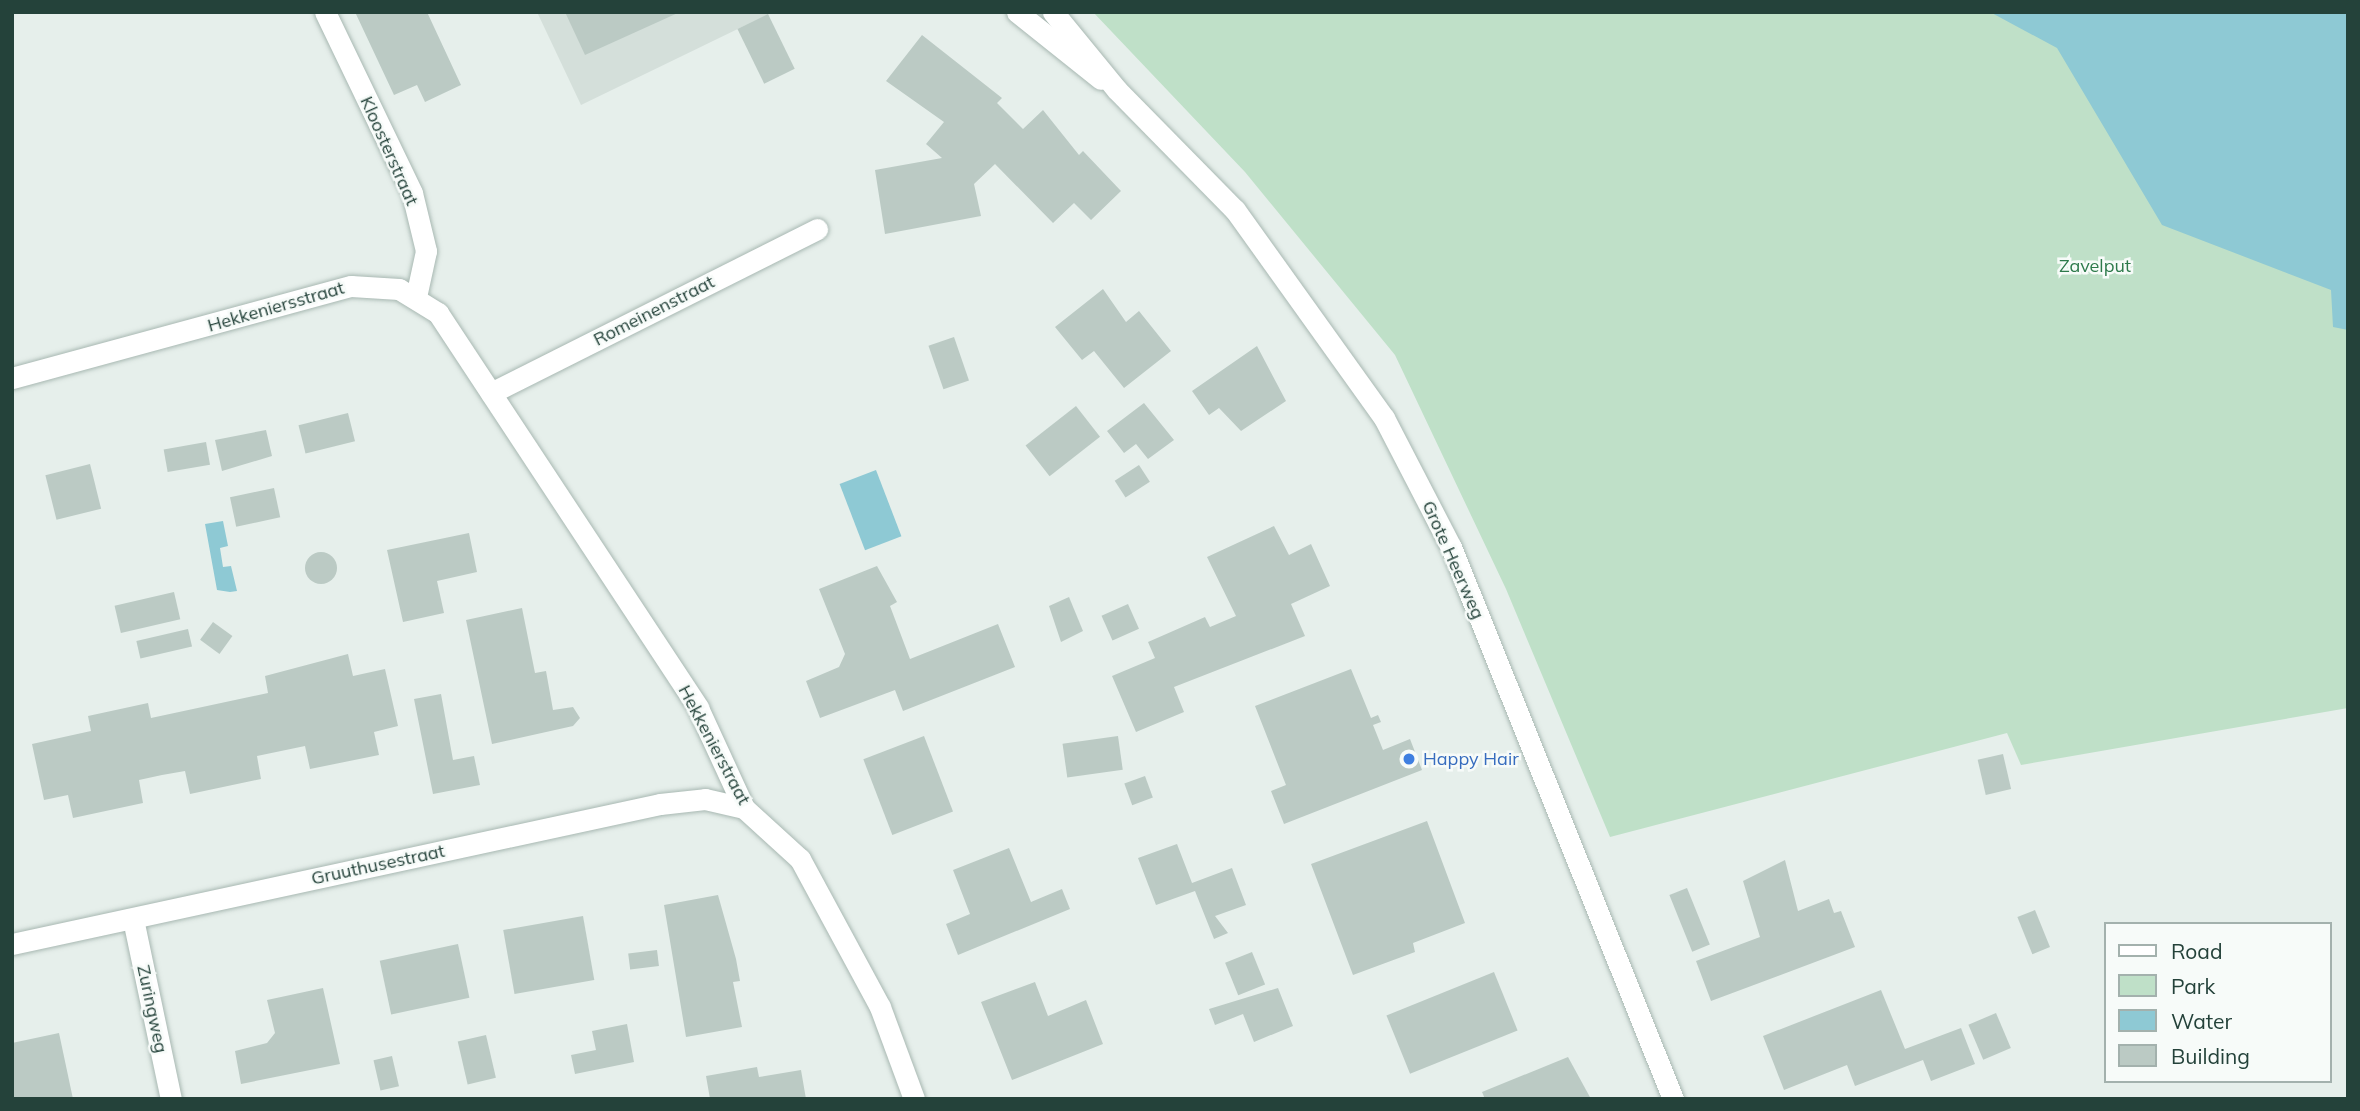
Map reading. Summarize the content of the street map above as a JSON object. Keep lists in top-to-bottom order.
{
  "streets": {
    "street": [
      "Kloosterstraat",
      "Hekkeniersstraat",
      "Romeinenstraat",
      "Grote Heerweg",
      "Hekkenierstraat",
      "Gruuthusestraat",
      "Zuringweg"
    ]
  },
  "crossings": [
    ["Kloosterstraat", "Hekkeniersstraat"],
    ["Hekkeniersstraat", "Romeinenstraat"],
    ["Hekkeniersstraat", "Hekkenierstraat"],
    ["Hekkenierstraat", "Gruuthusestraat"],
    ["Gruuthusestraat", "Zuringweg"]
  ],
  "parks": ["Zavelput"],
  "places": ["Happy Hair"],
  "legend": [
    "Road",
    "Park",
    "Water",
    "Building"
  ]
}
